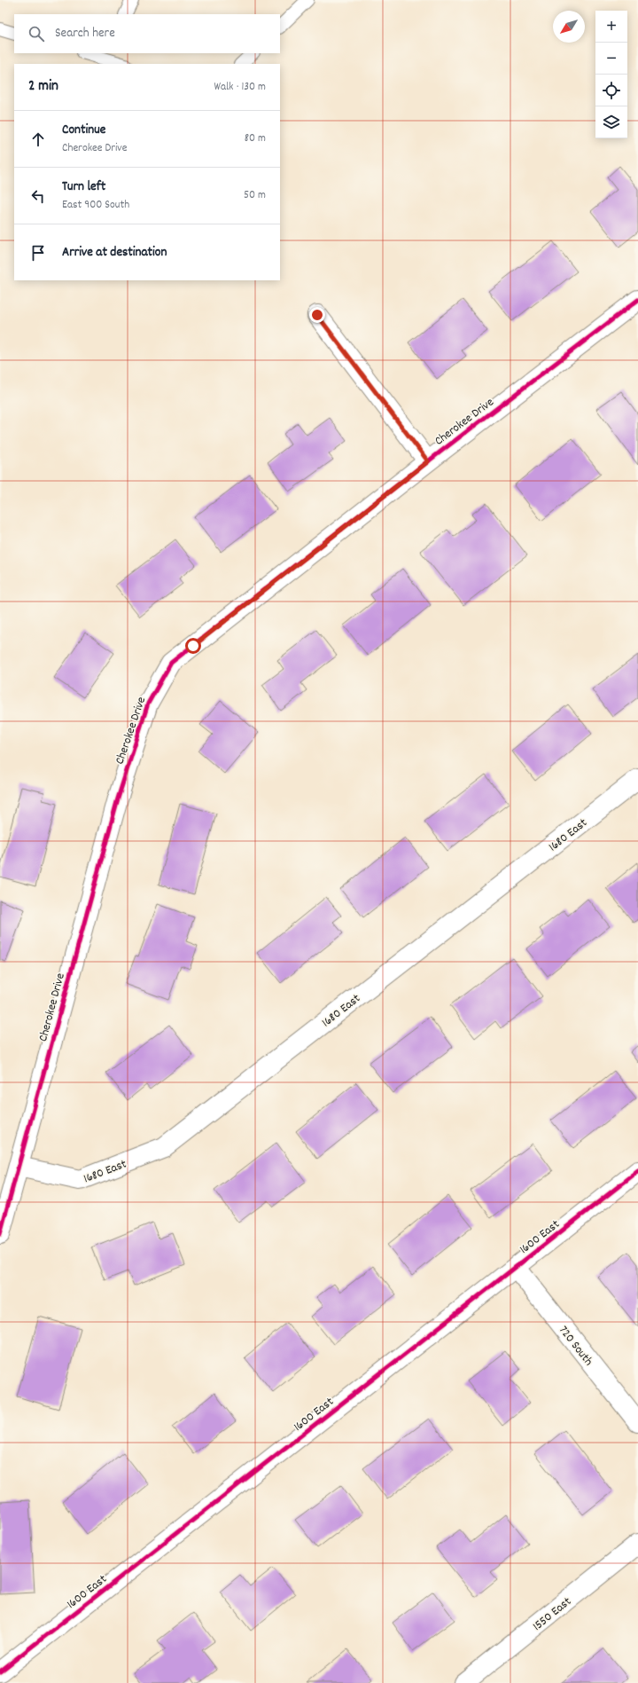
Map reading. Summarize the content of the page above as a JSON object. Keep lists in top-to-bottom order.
{
  "streets": {
    "street": [
      "Cherokee Drive",
      "1680 East",
      "1600 East",
      "720 South",
      "1550 East"
    ]
  },
  "crossings": [
    ["Cherokee Drive", "1680 East"],
    ["1600 East", "720 South"]
  ],
  "north": "bottom left",
  "page": {
    "map_buttons": ["+", "−"],
    "search": "Search here",
    "heading": ["2 min", "Walk · 130 m"],
    "list": [
      ["Continue", "Cherokee Drive", "80 m"],
      ["Turn left", "East 900 South", "50 m"],
      "Arrive at destination"
    ]
  }
}
